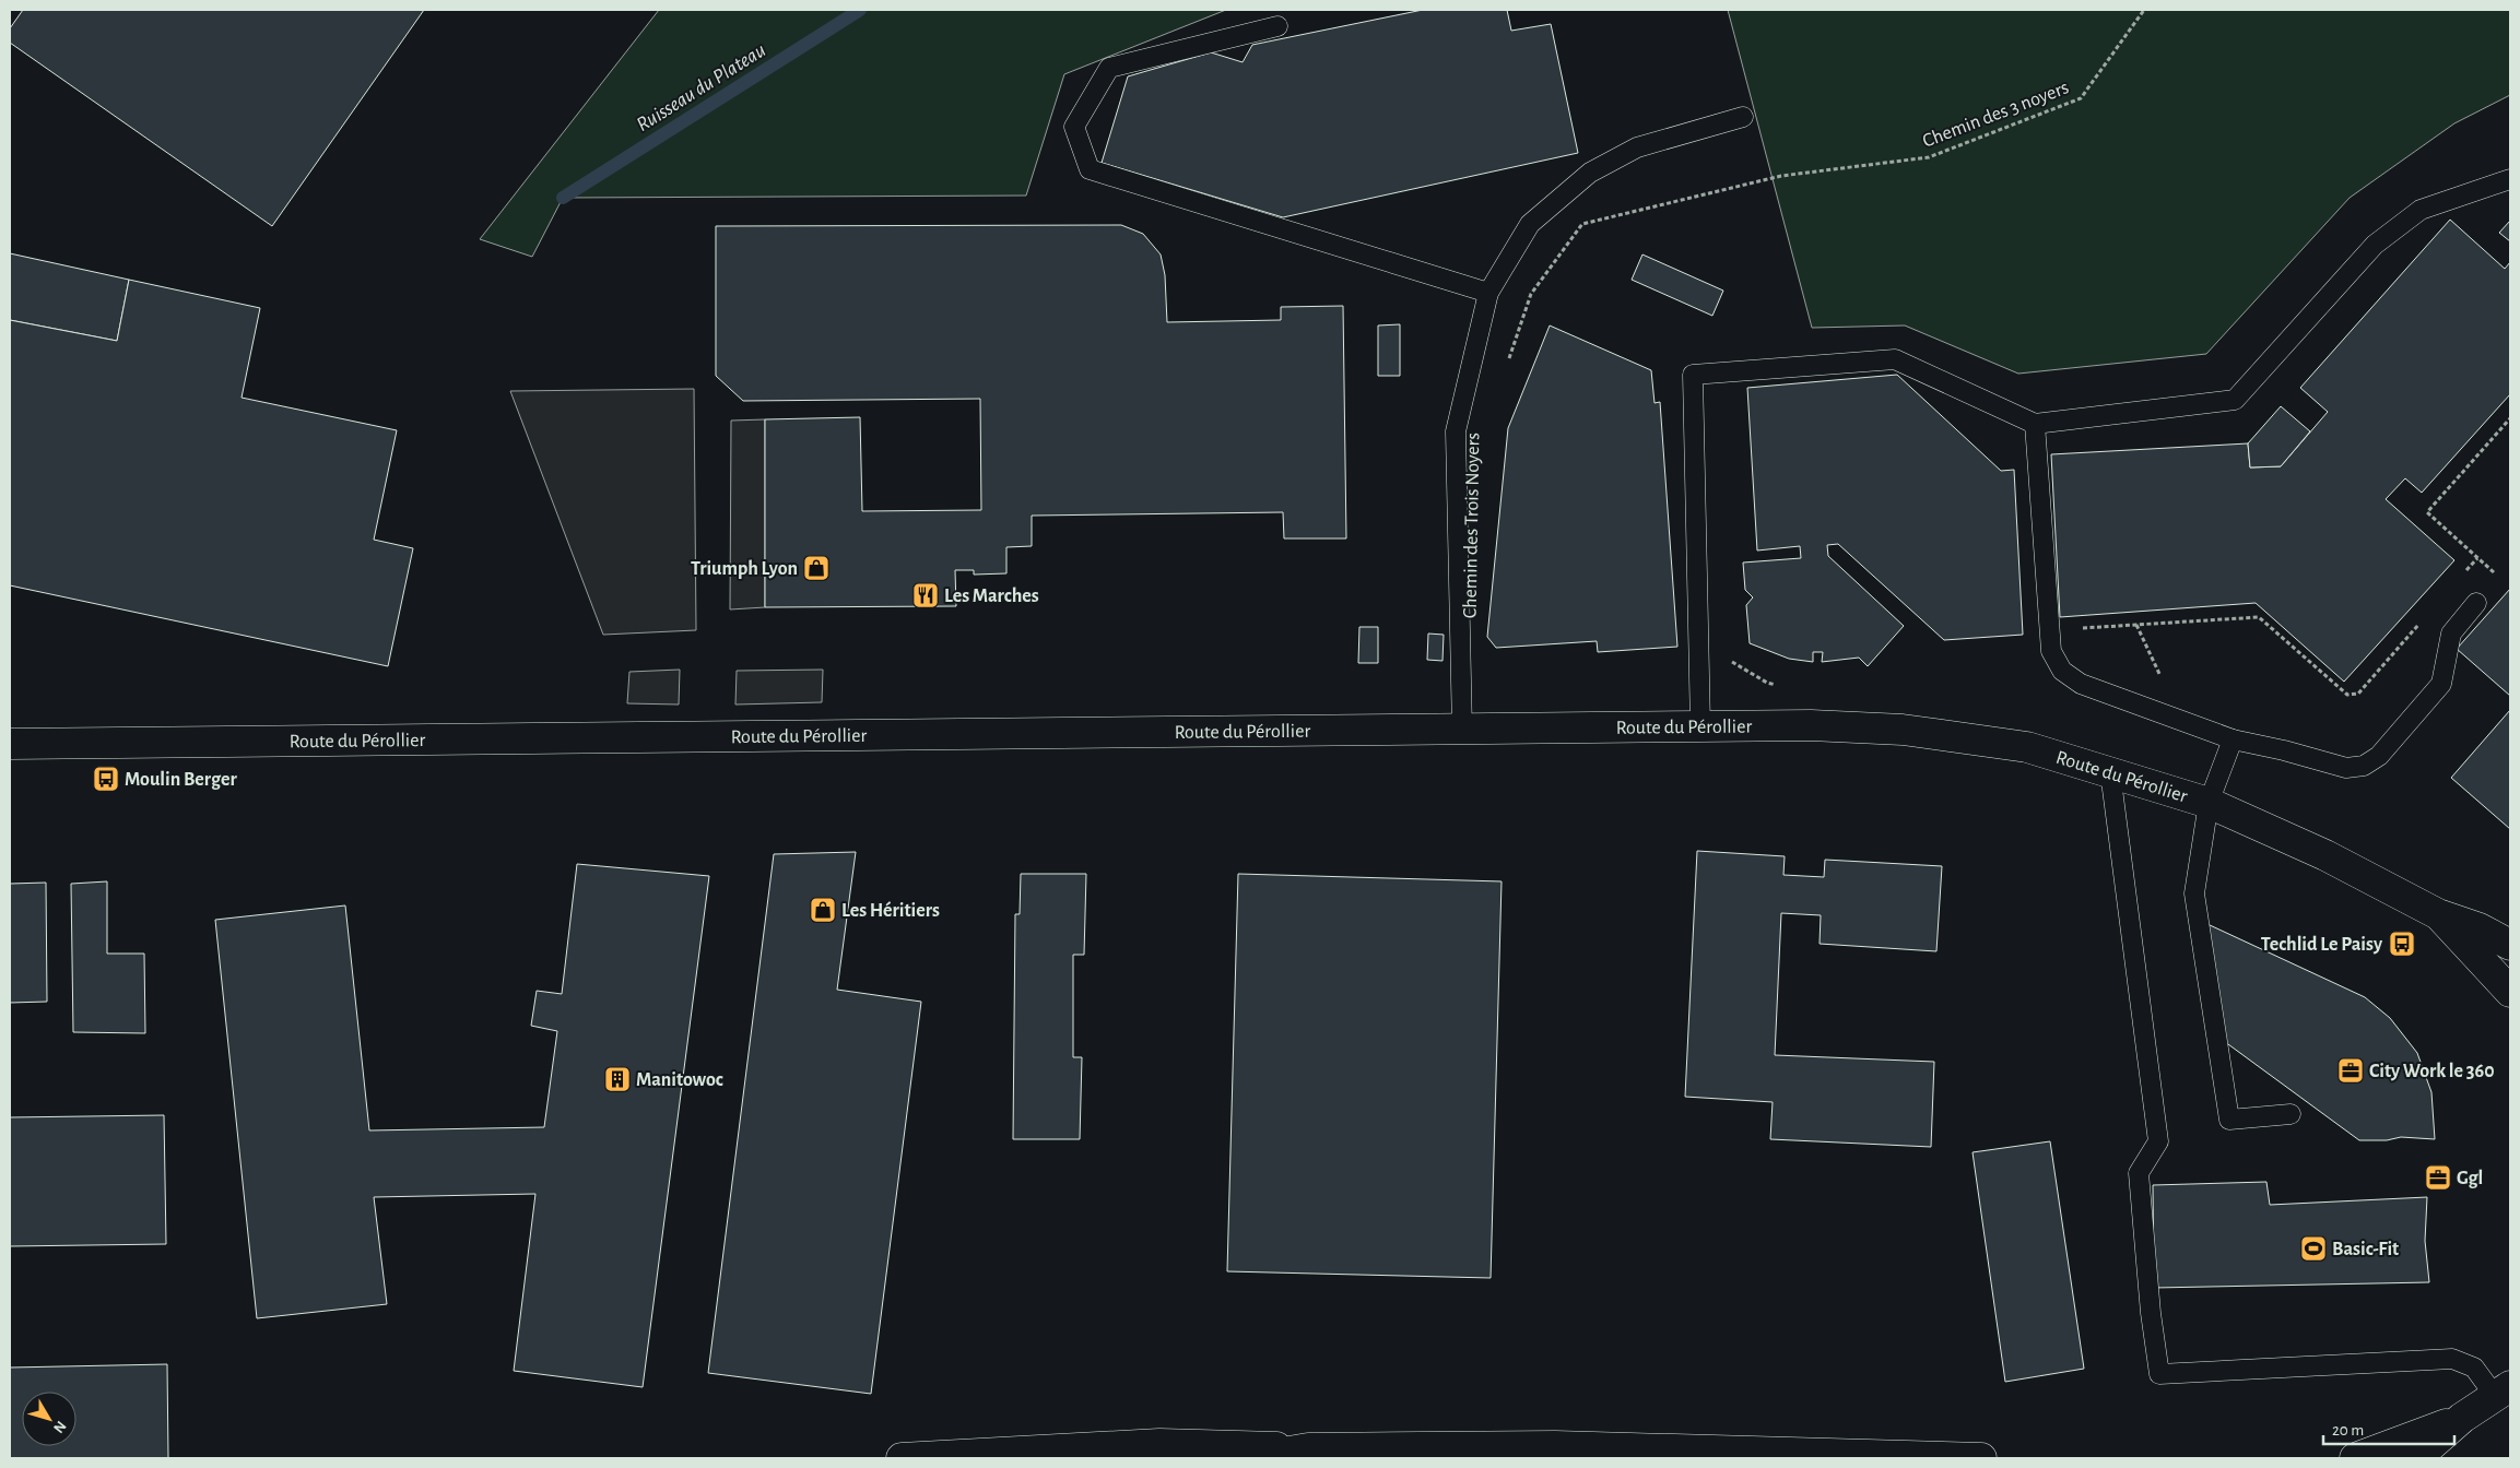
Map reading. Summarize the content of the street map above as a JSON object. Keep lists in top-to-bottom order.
{
  "streets": {
    "main road": ["Route du Pérollier"],
    "path": ["Chemin des 3 noyers"]
  },
  "water": ["Ruisseau du Plateau"],
  "places": {
    "shop": ["Triumph Lyon", "Les Héritiers"],
    "restaurant": ["Les Marches"],
    "bus stop": ["Moulin Berger", "Techlid Le Paisy"],
    "office": ["City Work le 360", "Ggl"],
    "building": ["Manitowoc"],
    "sports": ["Basic-Fit"]
  },
  "scale_bar": "20 m",
  "north": "bottom right"
}
